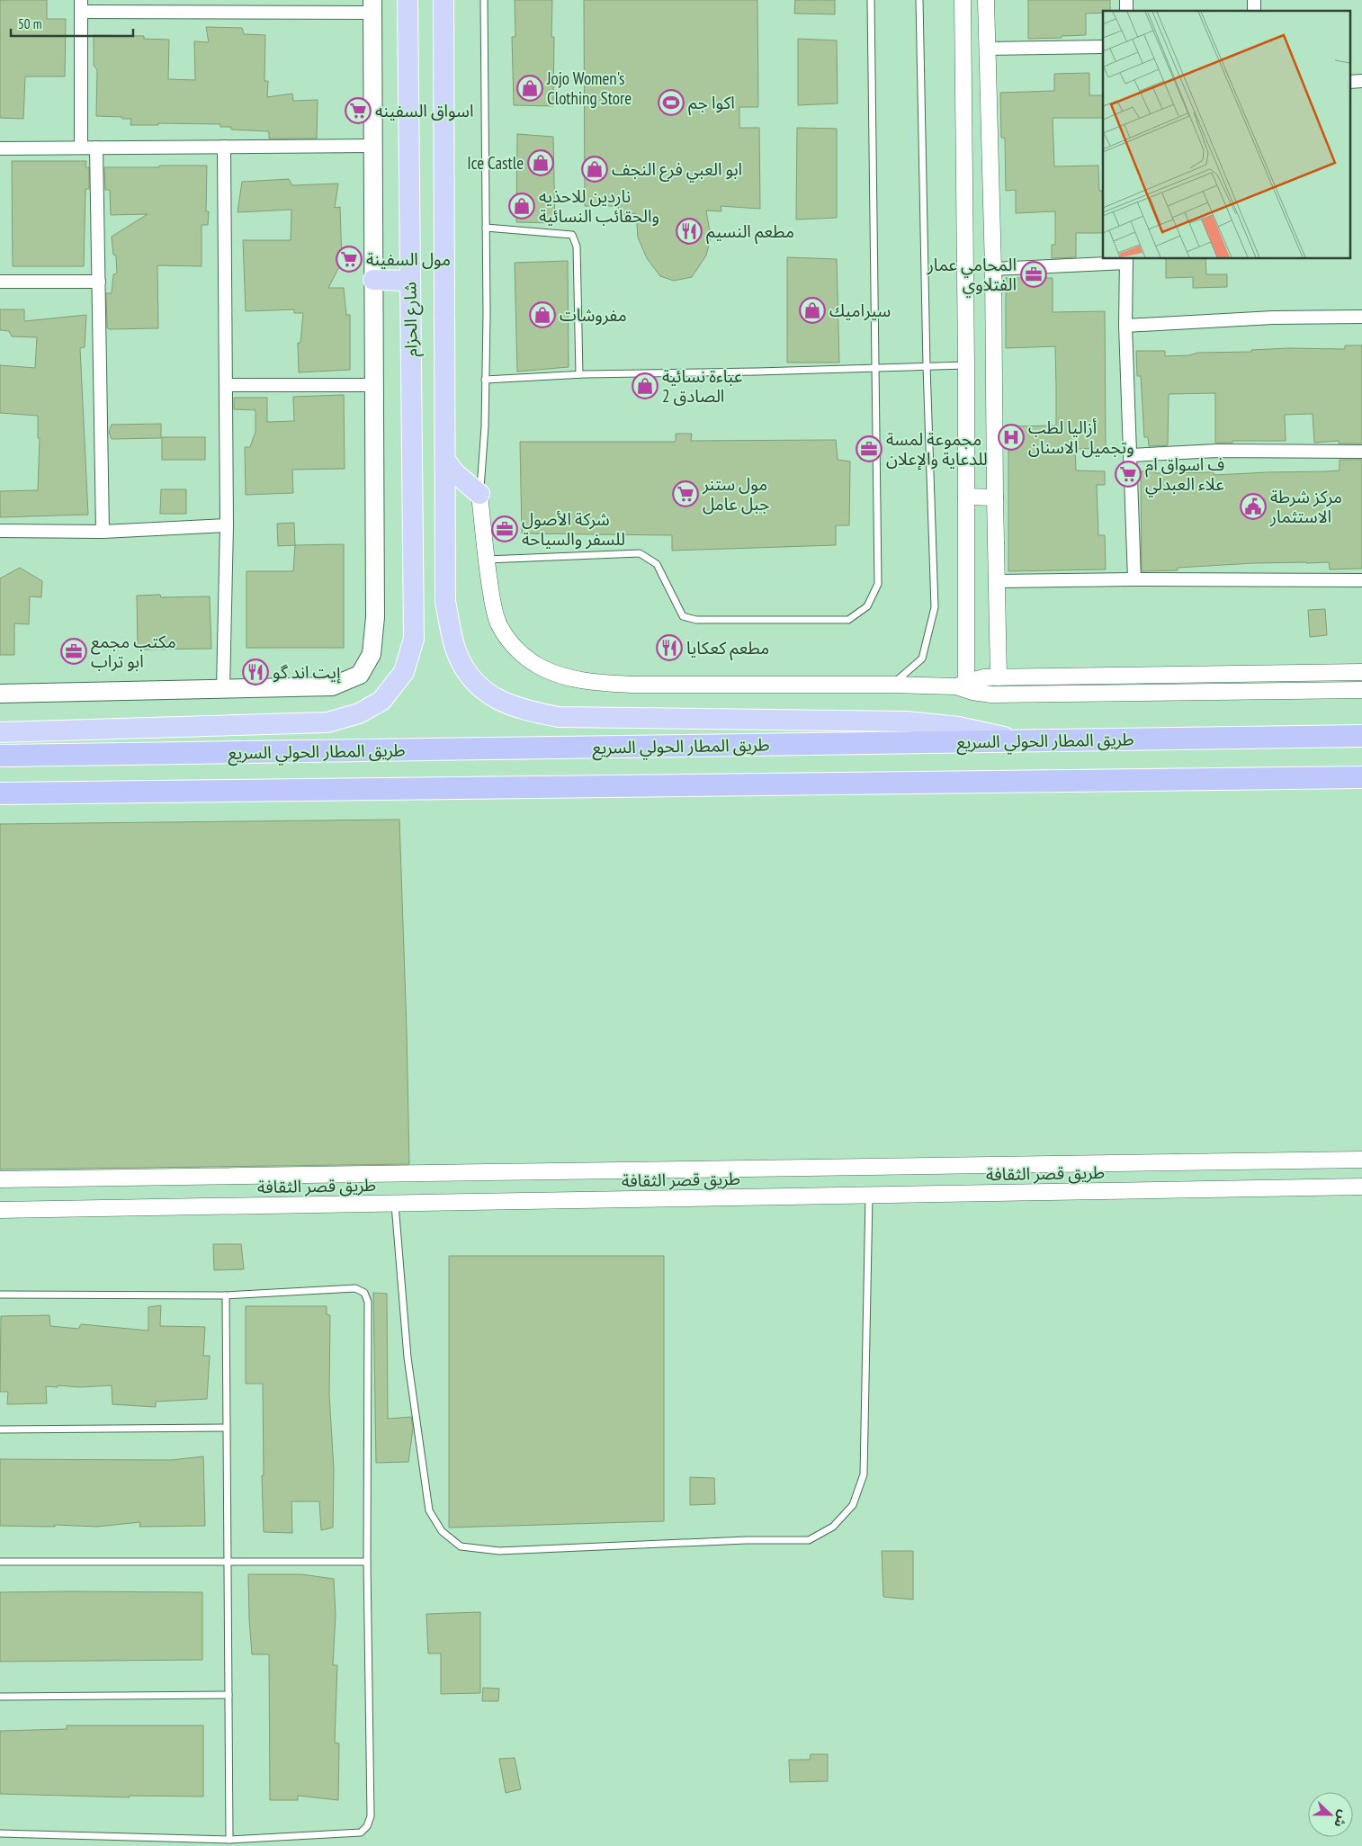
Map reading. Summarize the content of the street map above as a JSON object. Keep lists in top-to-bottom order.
{
  "streets": {
    "highway": ["طريق المطار الحولي السريع"],
    "main road": ["شارع الحزام"],
    "street": ["طريق قصر الثقافة"]
  },
  "crossings": [
    ["شارع الحزام", "طريق المطار الحولي السريع"]
  ],
  "places": {
    "shop": [
      "Jojo Women's Clothing Store",
      "Ice Castle",
      "ابو العبي فرع النجف",
      "ناردين للاحذيه والحقائب النسائية",
      "سيراميك",
      "مفروشات",
      "عباءة نسائية الصادق 2"
    ],
    "sports": ["اكوا جم"],
    "supermarket": [
      "اسواق السفينه",
      "مول السفينة",
      "ف اسواق ام علاء العبدلي",
      "مول ستنر جبل عامل"
    ],
    "restaurant": ["مطعم النسيم", "مطعم كعكايا", "إيت اند گو"],
    "office": [
      "المحامي عمار الفتلاوي",
      "مجموعة لمسة للدعاية والإعلان",
      "شركة الأصول للسفر والسياحة",
      "مكتب مجمع ابو تراب"
    ],
    "hospital": ["أزاليا لطب وتجميل الاسنان"],
    "public building": ["مركز شرطة الاستثمار"]
  },
  "scale_bar": "50 m",
  "north": "right"
}
